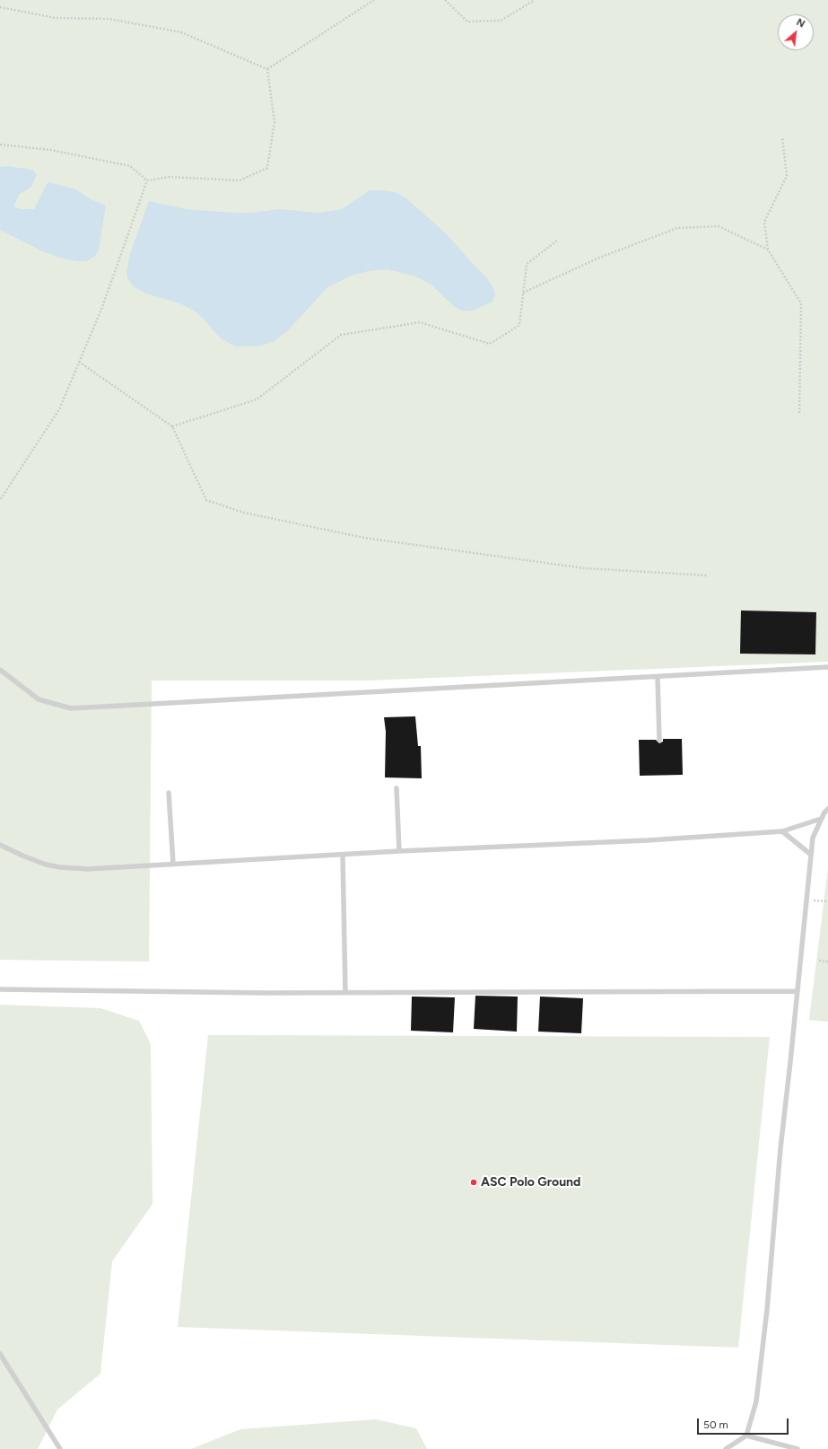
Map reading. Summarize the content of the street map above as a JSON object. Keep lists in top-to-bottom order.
{
  "places": ["ASC Polo Ground"],
  "scale_bar": "50 m",
  "north": "top right"
}
